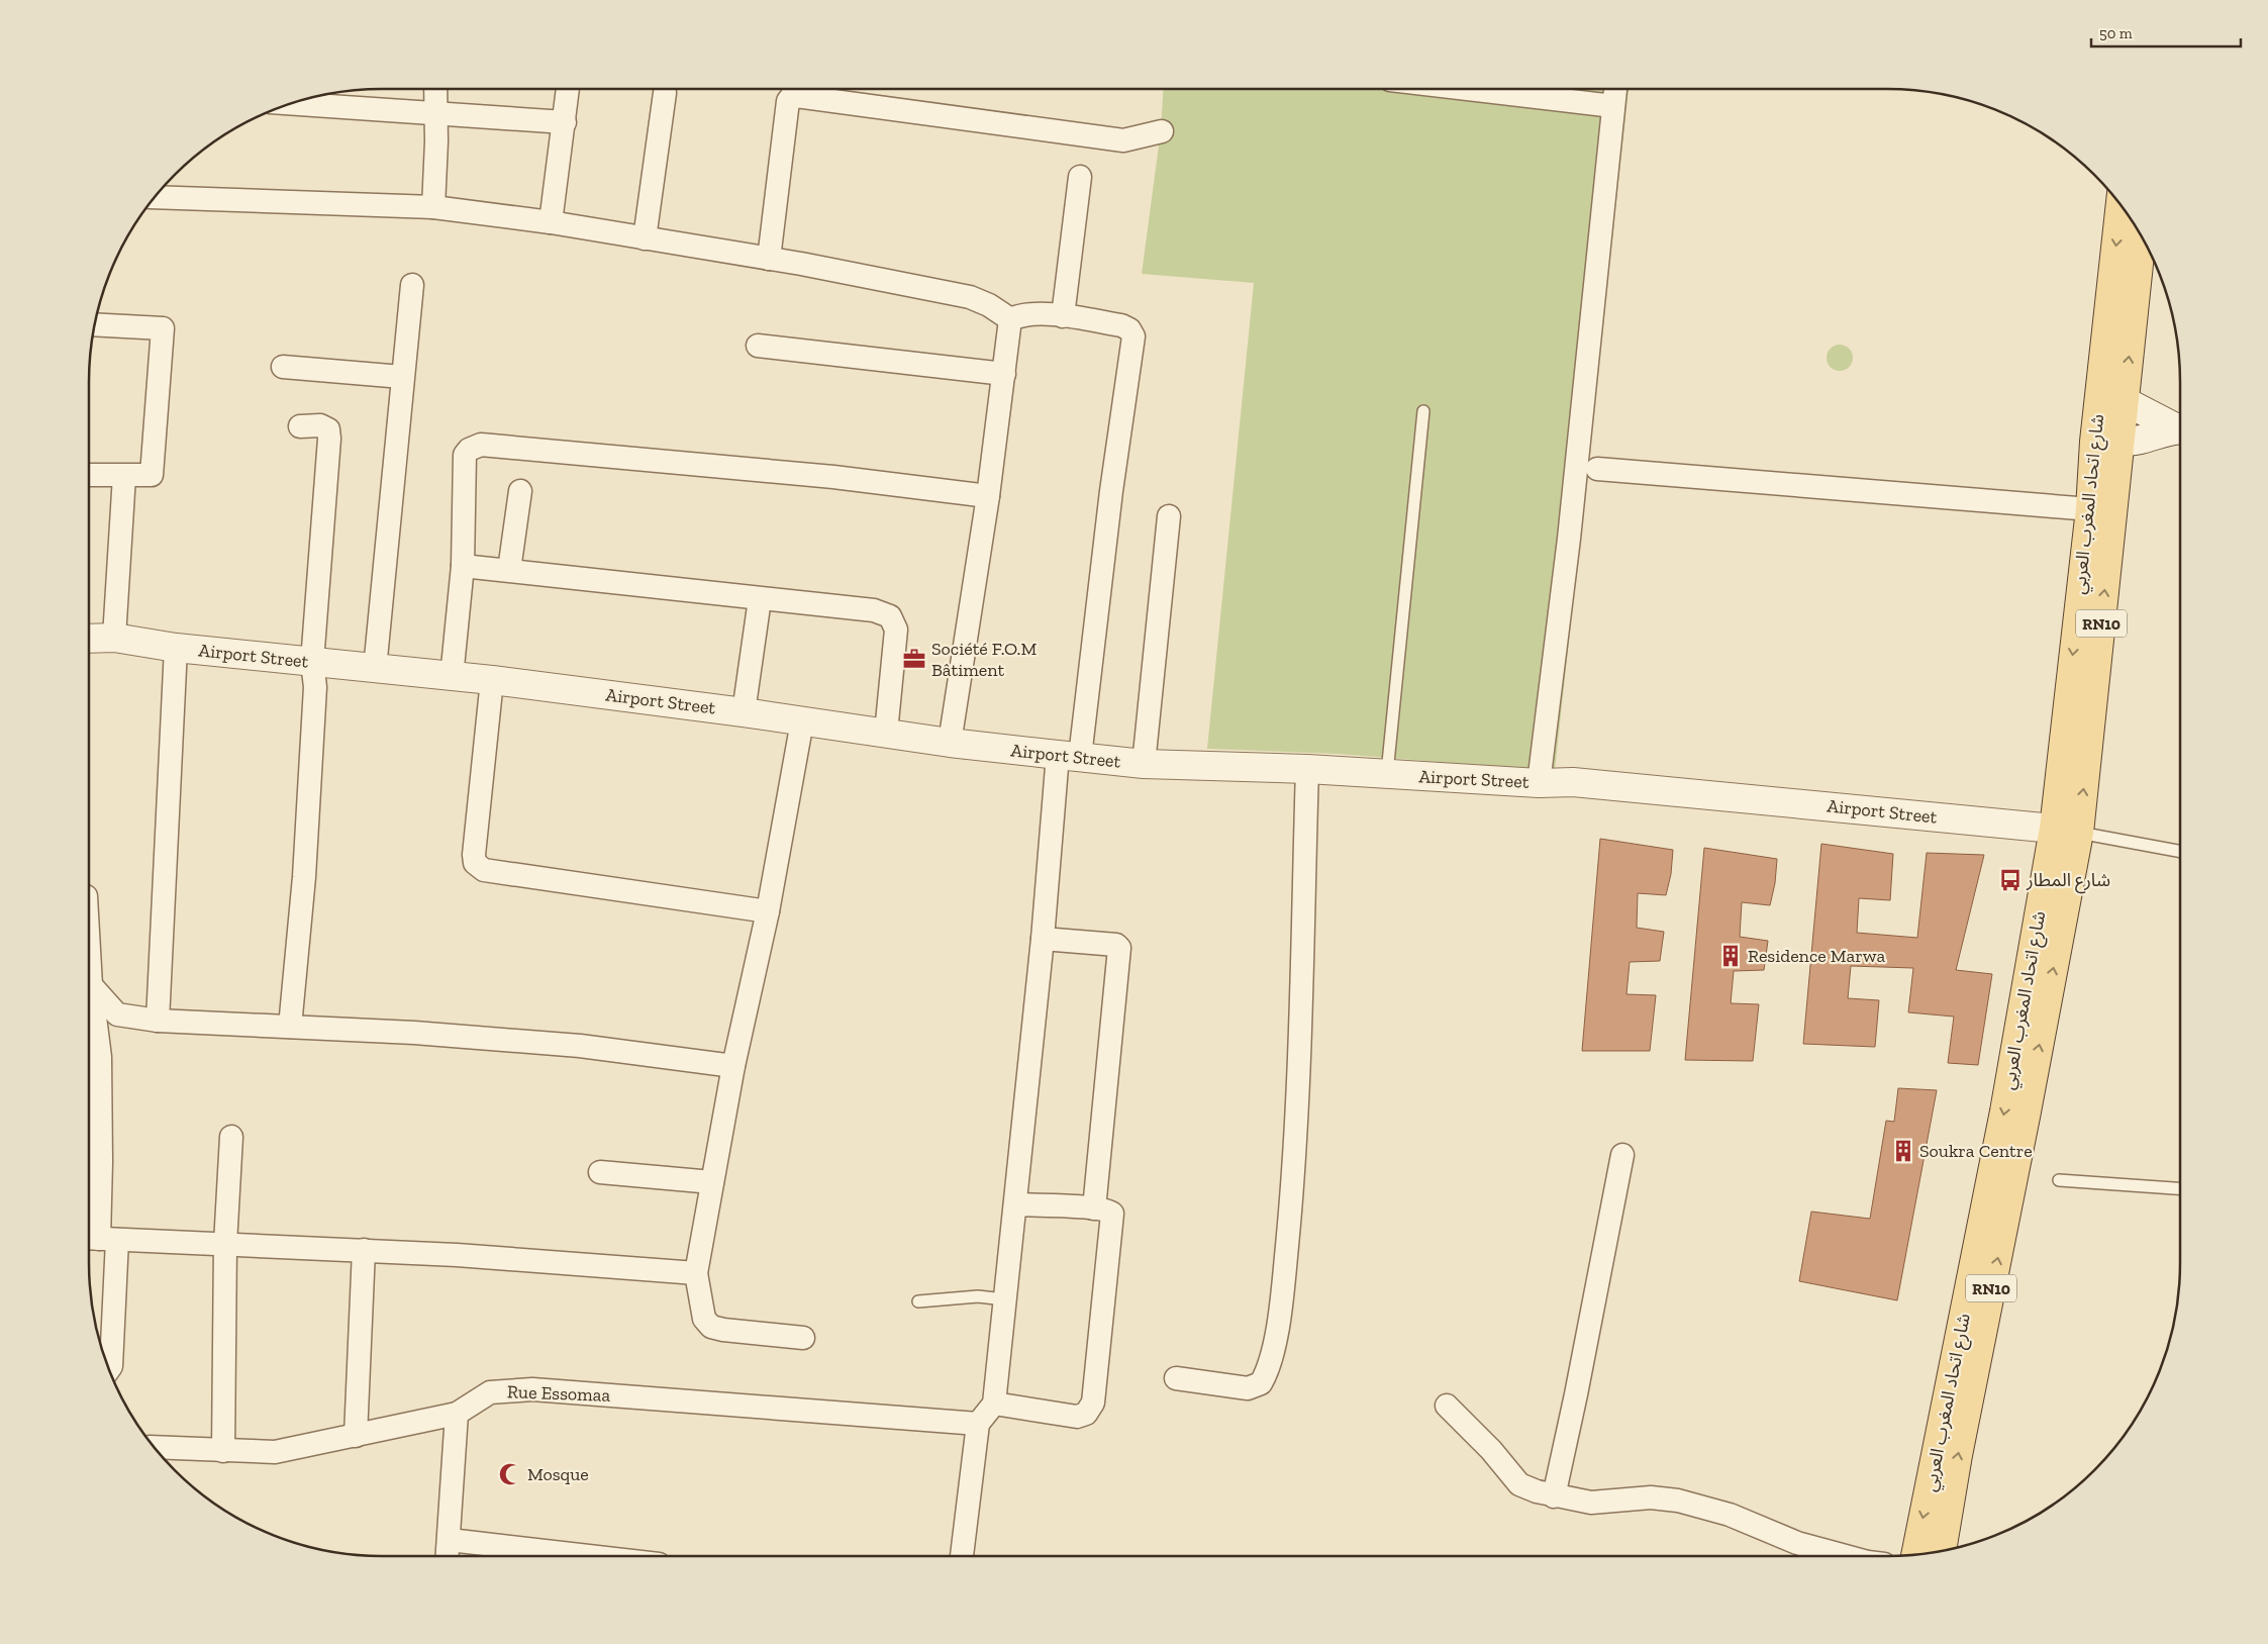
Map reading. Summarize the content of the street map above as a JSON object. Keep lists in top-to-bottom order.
{
  "streets": {
    "main road": ["شارع اتحاد المغرب العربي", "RN10"],
    "street": ["Airport Street", "Rue Essomaa"]
  },
  "crossings": [
    ["شارع اتحاد المغرب العربي", "Airport Street"]
  ],
  "places": {
    "office": ["Société F.O.M Bâtiment"],
    "bus stop": ["شارع المطار"],
    "building": ["Residence Marwa", "Soukra Centre"],
    "mosque": ["Mosque"]
  },
  "scale_bar": "50 m"
}
